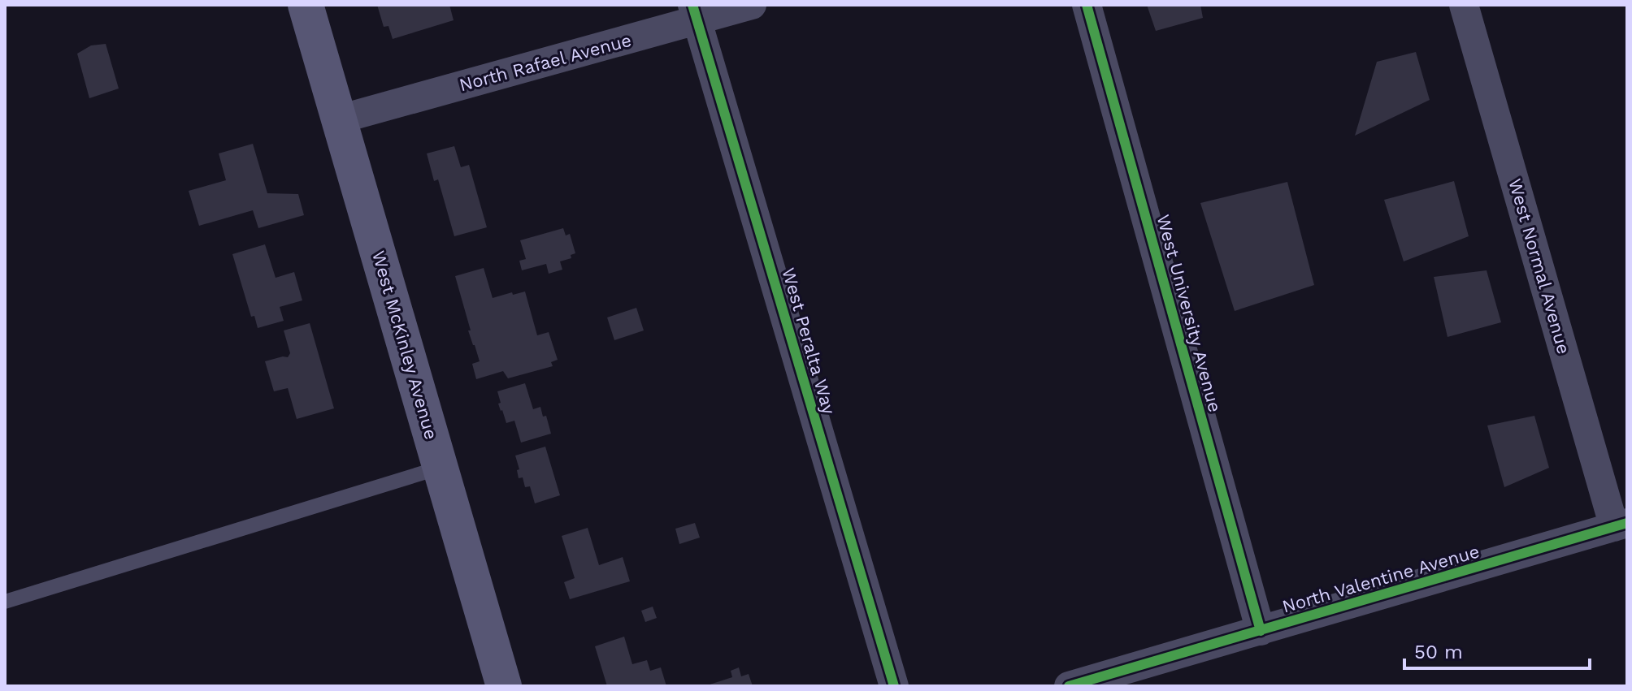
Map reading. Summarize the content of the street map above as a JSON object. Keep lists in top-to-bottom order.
{
  "streets": {
    "main road": ["West McKinley Avenue"],
    "street": [
      "North Rafael Avenue",
      "West Normal Avenue",
      "West University Avenue",
      "West Peralta Way",
      "North Valentine Avenue"
    ]
  },
  "crossings": [
    ["North Rafael Avenue", "West Peralta Way"],
    ["North Rafael Avenue", "West McKinley Avenue"],
    ["West Normal Avenue", "North Valentine Avenue"],
    ["West University Avenue", "North Valentine Avenue"]
  ],
  "scale_bar": "50 m"
}
